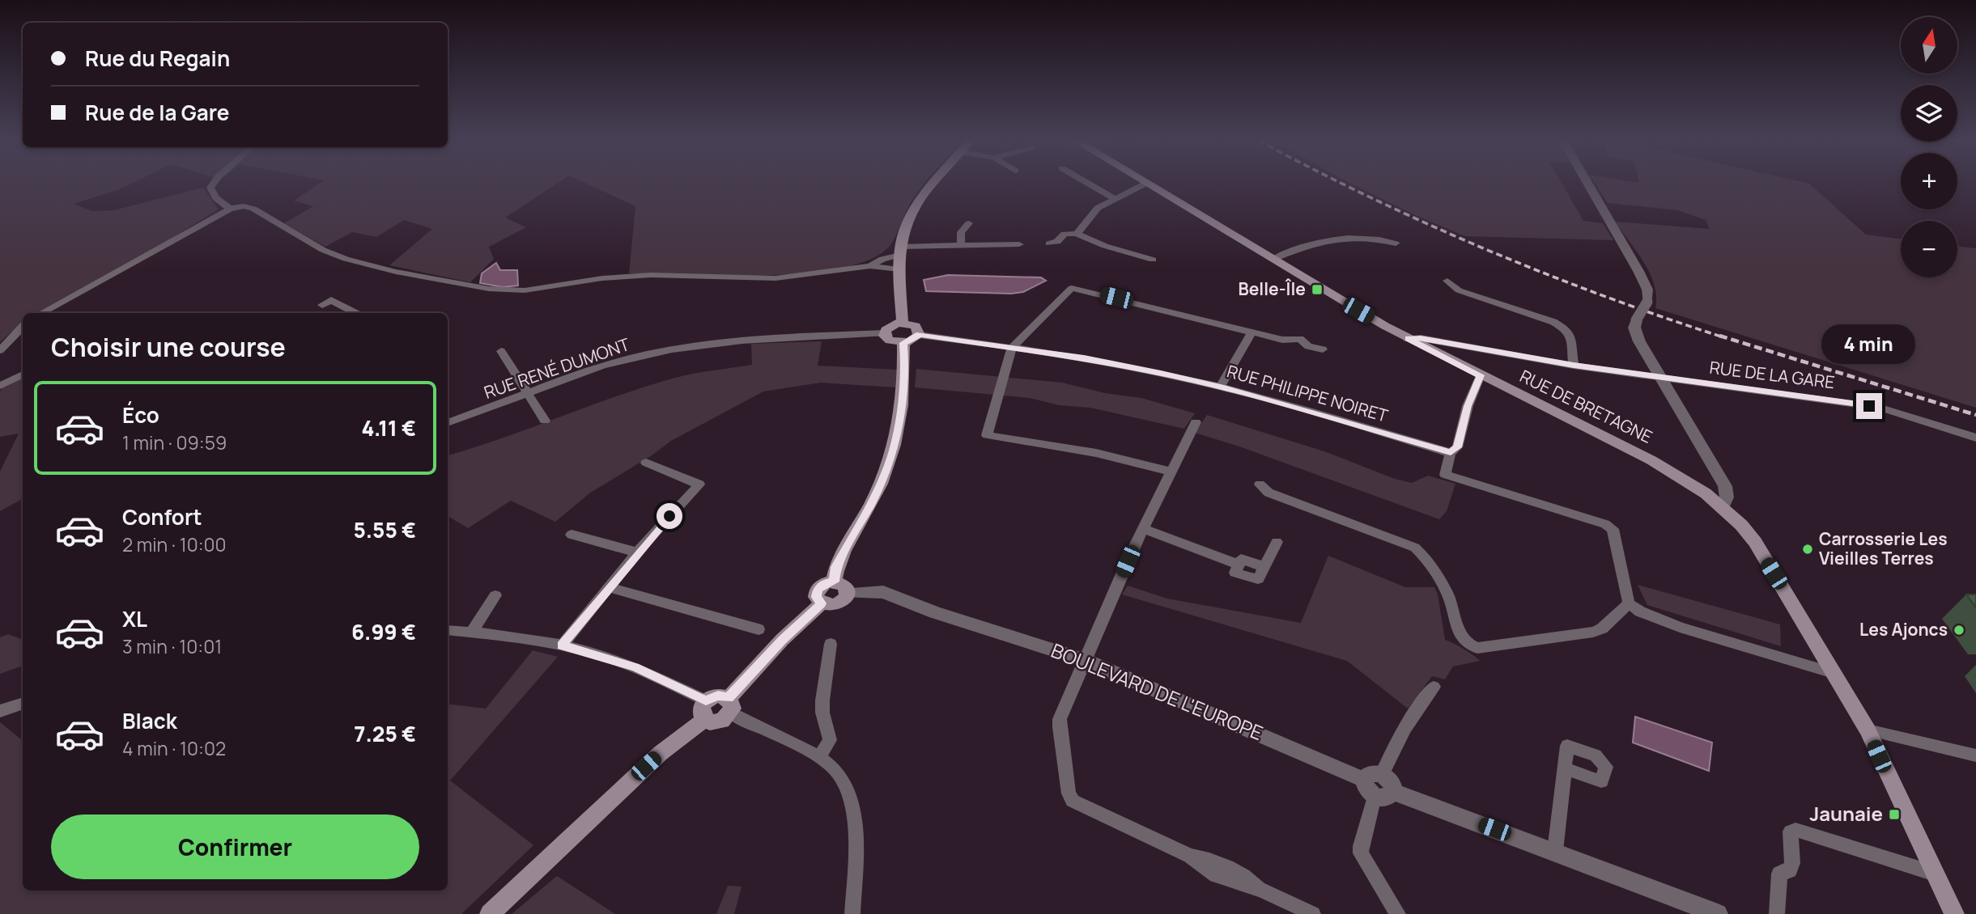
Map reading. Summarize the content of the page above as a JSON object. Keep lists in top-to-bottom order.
{
  "streets": {
    "main road": ["RUE DE BRETAGNE"],
    "street": [
      "RUE RENÉ DUMONT",
      "RUE DE LA GARE",
      "RUE PHILIPPE NOIRET",
      "BOULEVARD DE L'EUROPE"
    ]
  },
  "crossings": [
    ["RUE DE LA GARE", "RUE DE BRETAGNE"]
  ],
  "places": {
    "transit": ["Belle-Île", "Jaunaie"],
    "other": ["Carrosserie Les Vieilles Terres", "Les Ajoncs"]
  },
  "north": "top",
  "page": {
    "map_buttons": ["+", "−"],
    "banner": ["Rue du Regain", "Rue de la Gare"],
    "heading": "Choisir une course",
    "bubble": "4 min",
    "list": [
      {
        "name": "Éco",
        "note": "1 min · 09:59",
        "value": "4.11 €"
      },
      {
        "name": "Confort",
        "note": "2 min · 10:00",
        "value": "5.55 €"
      },
      {
        "name": "XL",
        "note": "3 min · 10:01",
        "value": "6.99 €"
      },
      {
        "name": "Black",
        "note": "4 min · 10:02",
        "value": "7.25 €"
      }
    ],
    "buttons": "Confirmer"
  }
}
